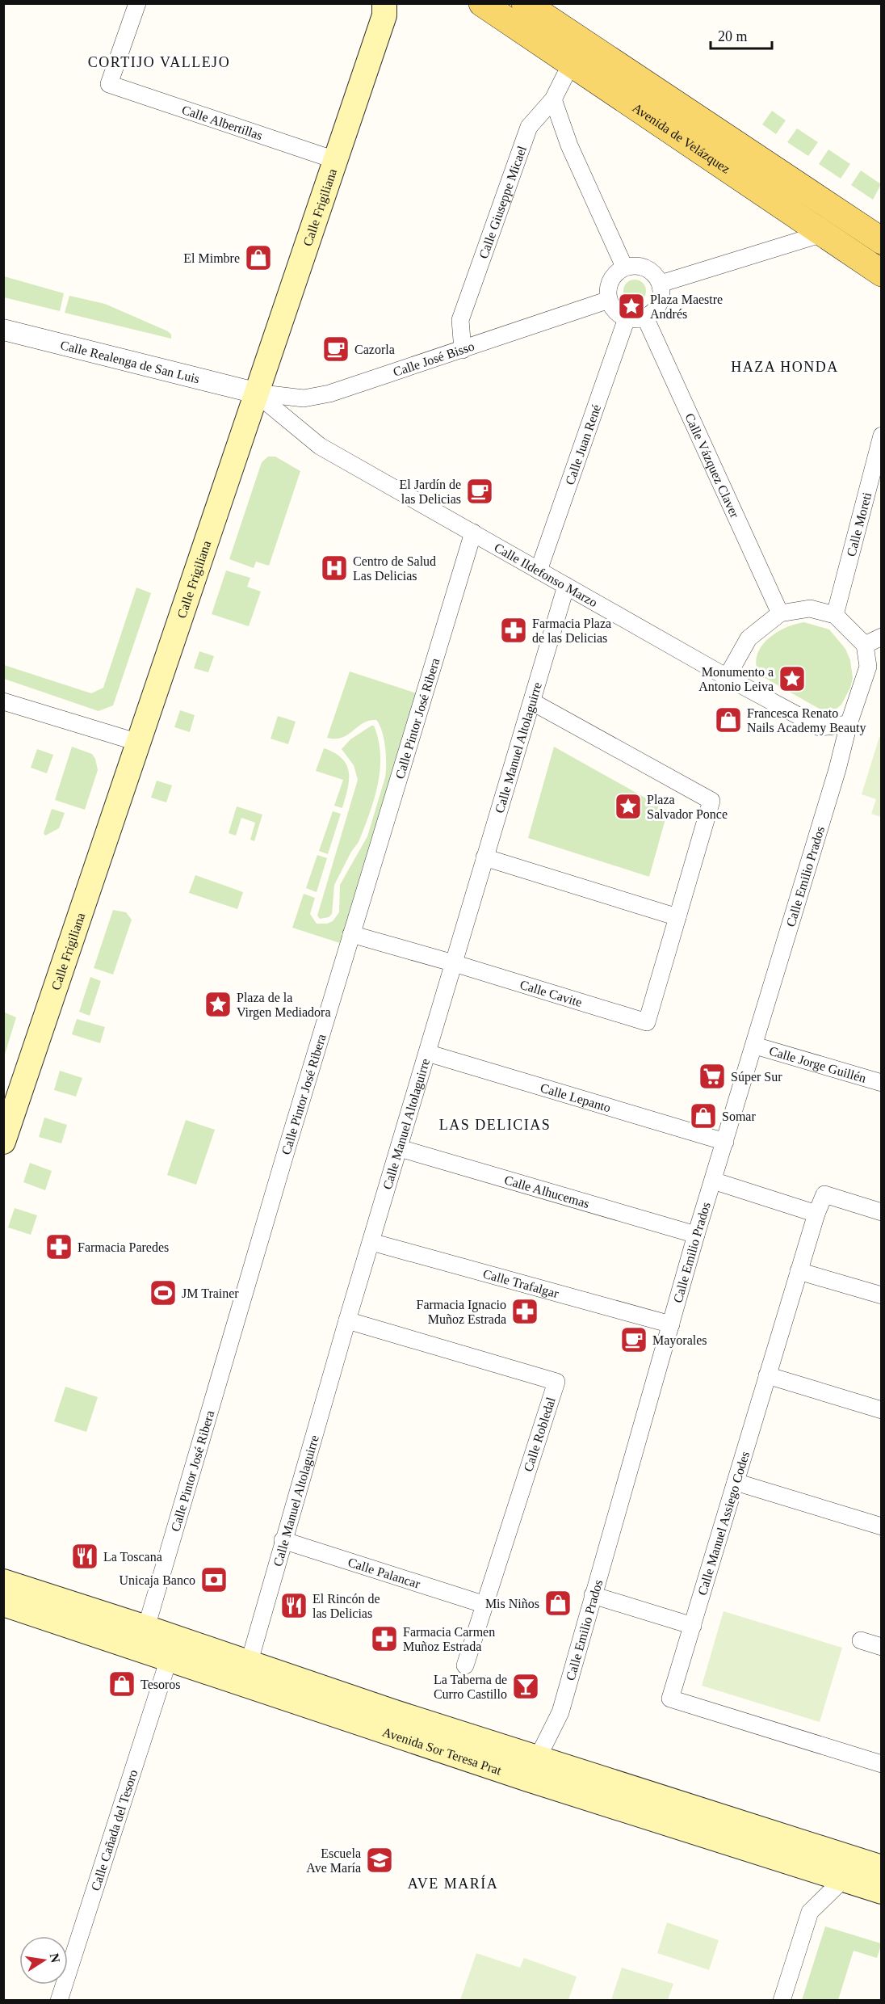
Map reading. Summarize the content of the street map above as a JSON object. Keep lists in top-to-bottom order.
{
  "streets": {
    "main road": ["Avenida de Velázquez", "Calle Frigiliana", "Avenida Sor Teresa Prat"],
    "street": [
      "Calle Albertillas",
      "Calle Giuseppe Micael",
      "Calle José Bisso",
      "Calle Realenga de San Luis",
      "Calle Juan René",
      "Calle Vázquez Claver",
      "Calle Moreti",
      "Calle Ildefonso Marzo",
      "Calle Pintor José Ribera",
      "Calle Manuel Altolaguirre",
      "Calle Emilio Prados",
      "Calle Cavite",
      "Calle Jorge Guillén",
      "Calle Lepanto",
      "Calle Alhucemas",
      "Calle Trafalgar",
      "Calle Robledal",
      "Calle Manuel Assiego Codes",
      "Calle Palancar",
      "Calle Cañada del Tesoro"
    ]
  },
  "crossings": [
    ["Calle Albertillas", "Calle Frigiliana"],
    ["Avenida de Velázquez", "Calle Giuseppe Micael"],
    ["Calle Giuseppe Micael", "Calle José Bisso"],
    ["Calle Frigiliana", "Calle José Bisso"],
    ["Calle Frigiliana", "Calle Realenga de San Luis"],
    ["Calle Frigiliana", "Calle Ildefonso Marzo"],
    ["Calle José Bisso", "Calle Realenga de San Luis"],
    ["Calle José Bisso", "Calle Juan René"],
    ["Calle José Bisso", "Calle Vázquez Claver"],
    ["Calle José Bisso", "Calle Ildefonso Marzo"],
    ["Calle Realenga de San Luis", "Calle Ildefonso Marzo"],
    ["Calle Juan René", "Calle Vázquez Claver"],
    ["Calle Juan René", "Calle Ildefonso Marzo"],
    ["Calle Vázquez Claver", "Calle Moreti"],
    ["Calle Vázquez Claver", "Calle Ildefonso Marzo"],
    ["Calle Vázquez Claver", "Calle Emilio Prados"],
    ["Calle Moreti", "Calle Ildefonso Marzo"],
    ["Calle Moreti", "Calle Emilio Prados"],
    ["Calle Ildefonso Marzo", "Calle Pintor José Ribera"],
    ["Calle Ildefonso Marzo", "Calle Manuel Altolaguirre"],
    ["Calle Ildefonso Marzo", "Calle Emilio Prados"],
    ["Calle Pintor José Ribera", "Calle Cavite"],
    ["Calle Pintor José Ribera", "Avenida Sor Teresa Prat"],
    ["Calle Manuel Altolaguirre", "Calle Cavite"],
    ["Calle Manuel Altolaguirre", "Calle Lepanto"],
    ["Calle Manuel Altolaguirre", "Calle Alhucemas"],
    ["Calle Manuel Altolaguirre", "Calle Trafalgar"],
    ["Calle Manuel Altolaguirre", "Calle Robledal"],
    ["Calle Manuel Altolaguirre", "Calle Palancar"],
    ["Calle Manuel Altolaguirre", "Avenida Sor Teresa Prat"],
    ["Calle Emilio Prados", "Calle Jorge Guillén"],
    ["Calle Emilio Prados", "Calle Lepanto"],
    ["Calle Emilio Prados", "Calle Alhucemas"],
    ["Calle Emilio Prados", "Calle Trafalgar"],
    ["Calle Emilio Prados", "Avenida Sor Teresa Prat"],
    ["Calle Robledal", "Calle Palancar"],
    ["Avenida Sor Teresa Prat", "Calle Cañada del Tesoro"]
  ],
  "districts": [
    "CORTIJO VALLEJO",
    "HAZA HONDA",
    "LAS DELICIAS",
    "AVE MARÍA"
  ],
  "places": {
    "shop": [
      "El Mimbre",
      "Francesca Renato Nails Academy Beauty",
      "Somar",
      "Mis Niños",
      "Tesoros"
    ],
    "place": [
      "Plaza Maestre Andrés",
      "Monumento a Antonio Leiva",
      "Plaza Salvador Ponce",
      "Plaza de la Virgen Mediadora"
    ],
    "cafe": ["Cazorla", "El Jardín de las Delicias", "Mayorales"],
    "hospital": ["Centro de Salud Las Delicias"],
    "pharmacy": [
      "Farmacia Plaza de las Delicias",
      "Farmacia Paredes",
      "Farmacia Ignacio Muñoz Estrada",
      "Farmacia Carmen Muñoz Estrada"
    ],
    "supermarket": ["Súper Sur"],
    "sports": ["JM Trainer"],
    "restaurant": ["La Toscana", "El Rincón de las Delicias"],
    "bank": ["Unicaja Banco"],
    "bar": ["La Taberna de Curro Castillo"],
    "school or university": ["Escuela Ave María"]
  },
  "scale_bar": "20 m",
  "north": "right"
}
